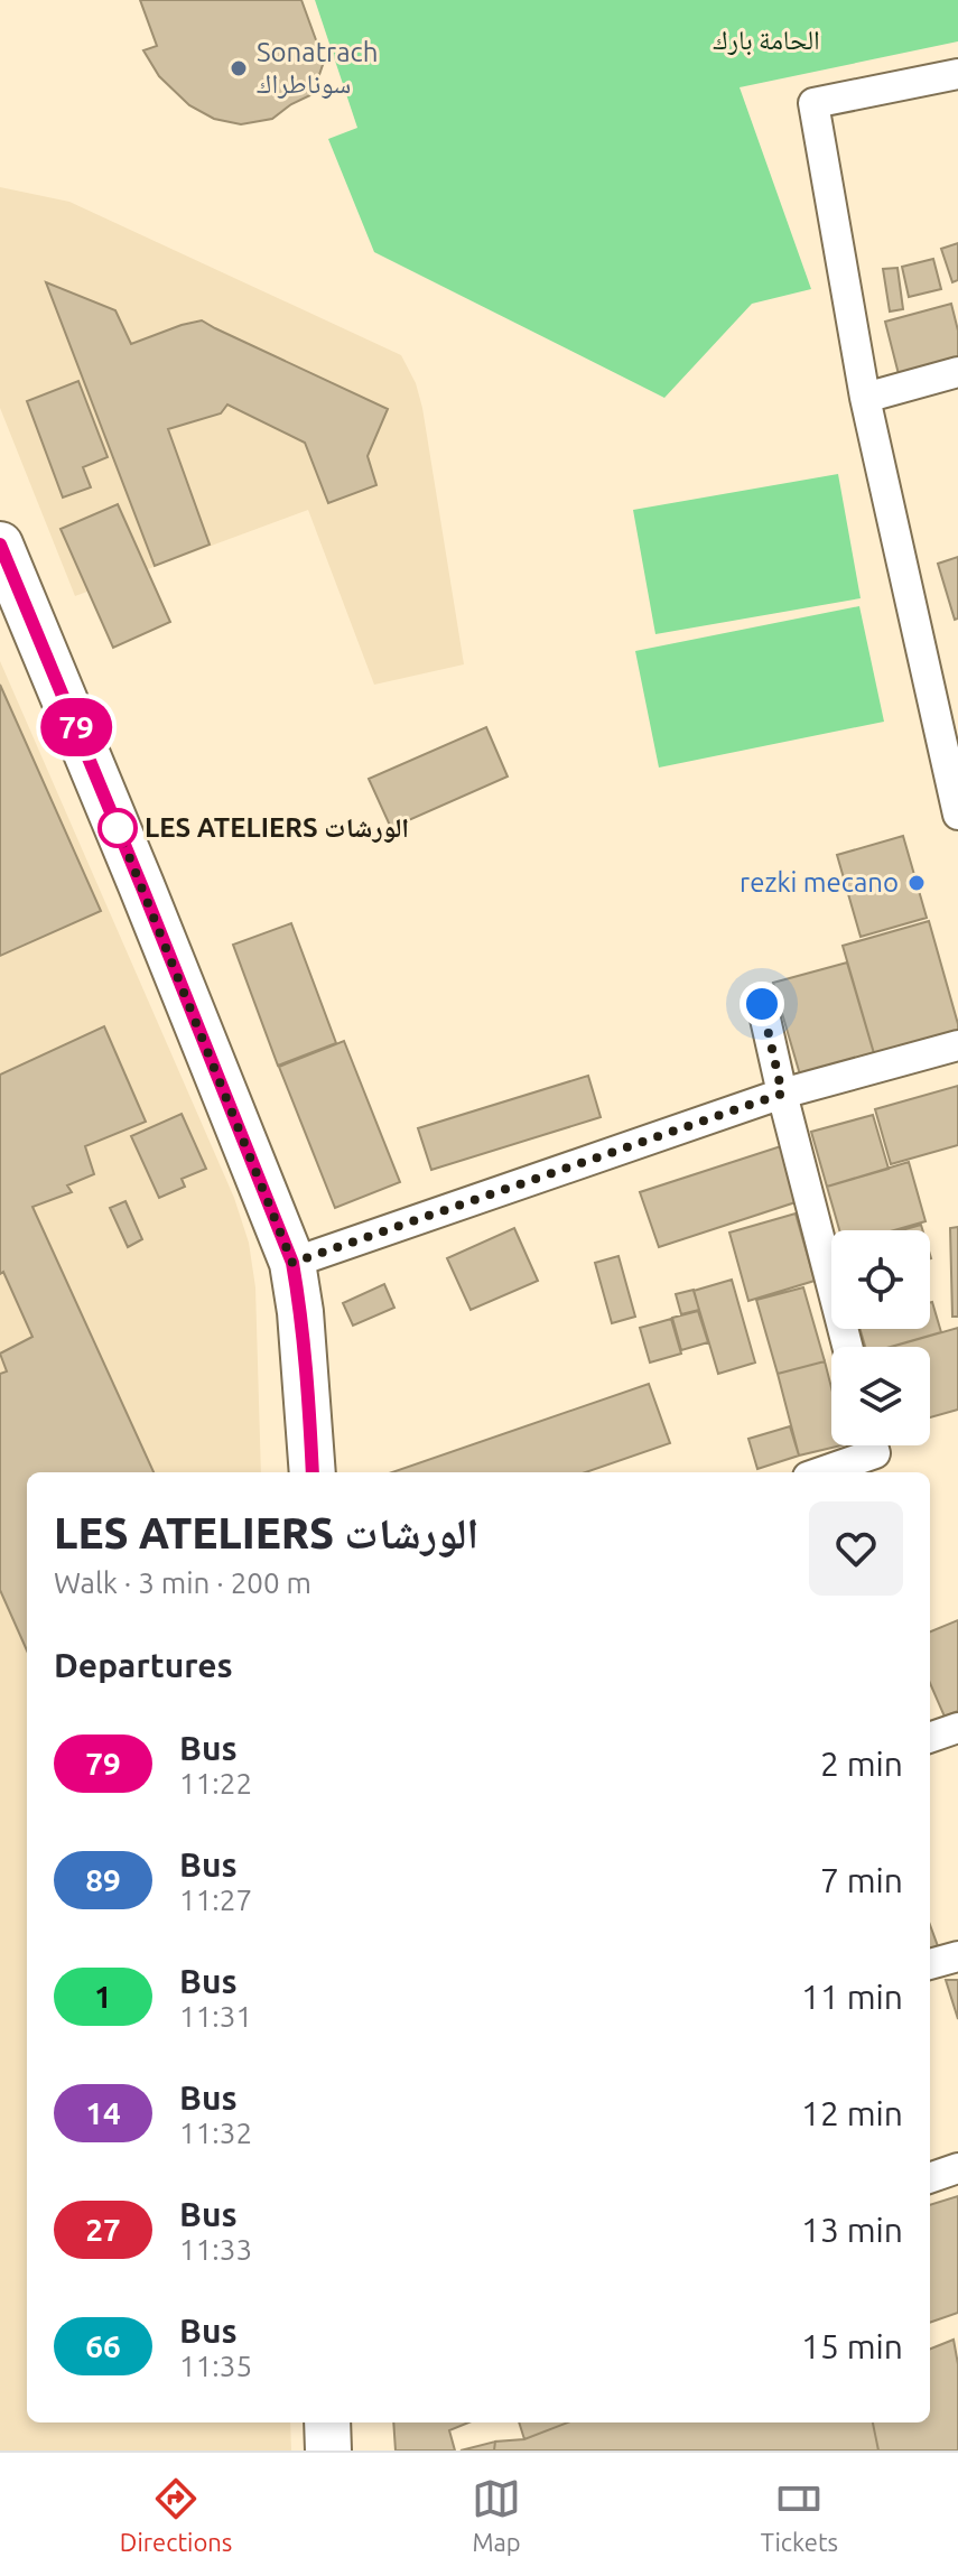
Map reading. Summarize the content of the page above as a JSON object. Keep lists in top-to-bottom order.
{
  "parks": ["الحامة بارك"],
  "places": ["Sonatrach سوناطراك", "LES ATELIERS الورشات", "rezki mecano"],
  "lines": ["bus line 79"],
  "page": {
    "on_map": "79",
    "heading": [
      ["LES ATELIERS الورشات", "Walk · 3 min · 200 m"],
      "Departures"
    ],
    "list": [
      {
        "mark": "79",
        "name": "Bus",
        "note": "11:22",
        "value": "2 min"
      },
      {
        "mark": "89",
        "name": "Bus",
        "note": "11:27",
        "value": "7 min"
      },
      {
        "mark": "1",
        "name": "Bus",
        "note": "11:31",
        "value": "11 min"
      },
      {
        "mark": "14",
        "name": "Bus",
        "note": "11:32",
        "value": "12 min"
      },
      {
        "mark": "27",
        "name": "Bus",
        "note": "11:33",
        "value": "13 min"
      },
      {
        "mark": "66",
        "name": "Bus",
        "note": "11:35",
        "value": "15 min"
      }
    ],
    "tabs": ["Directions", "Map", "Tickets"]
  }
}
